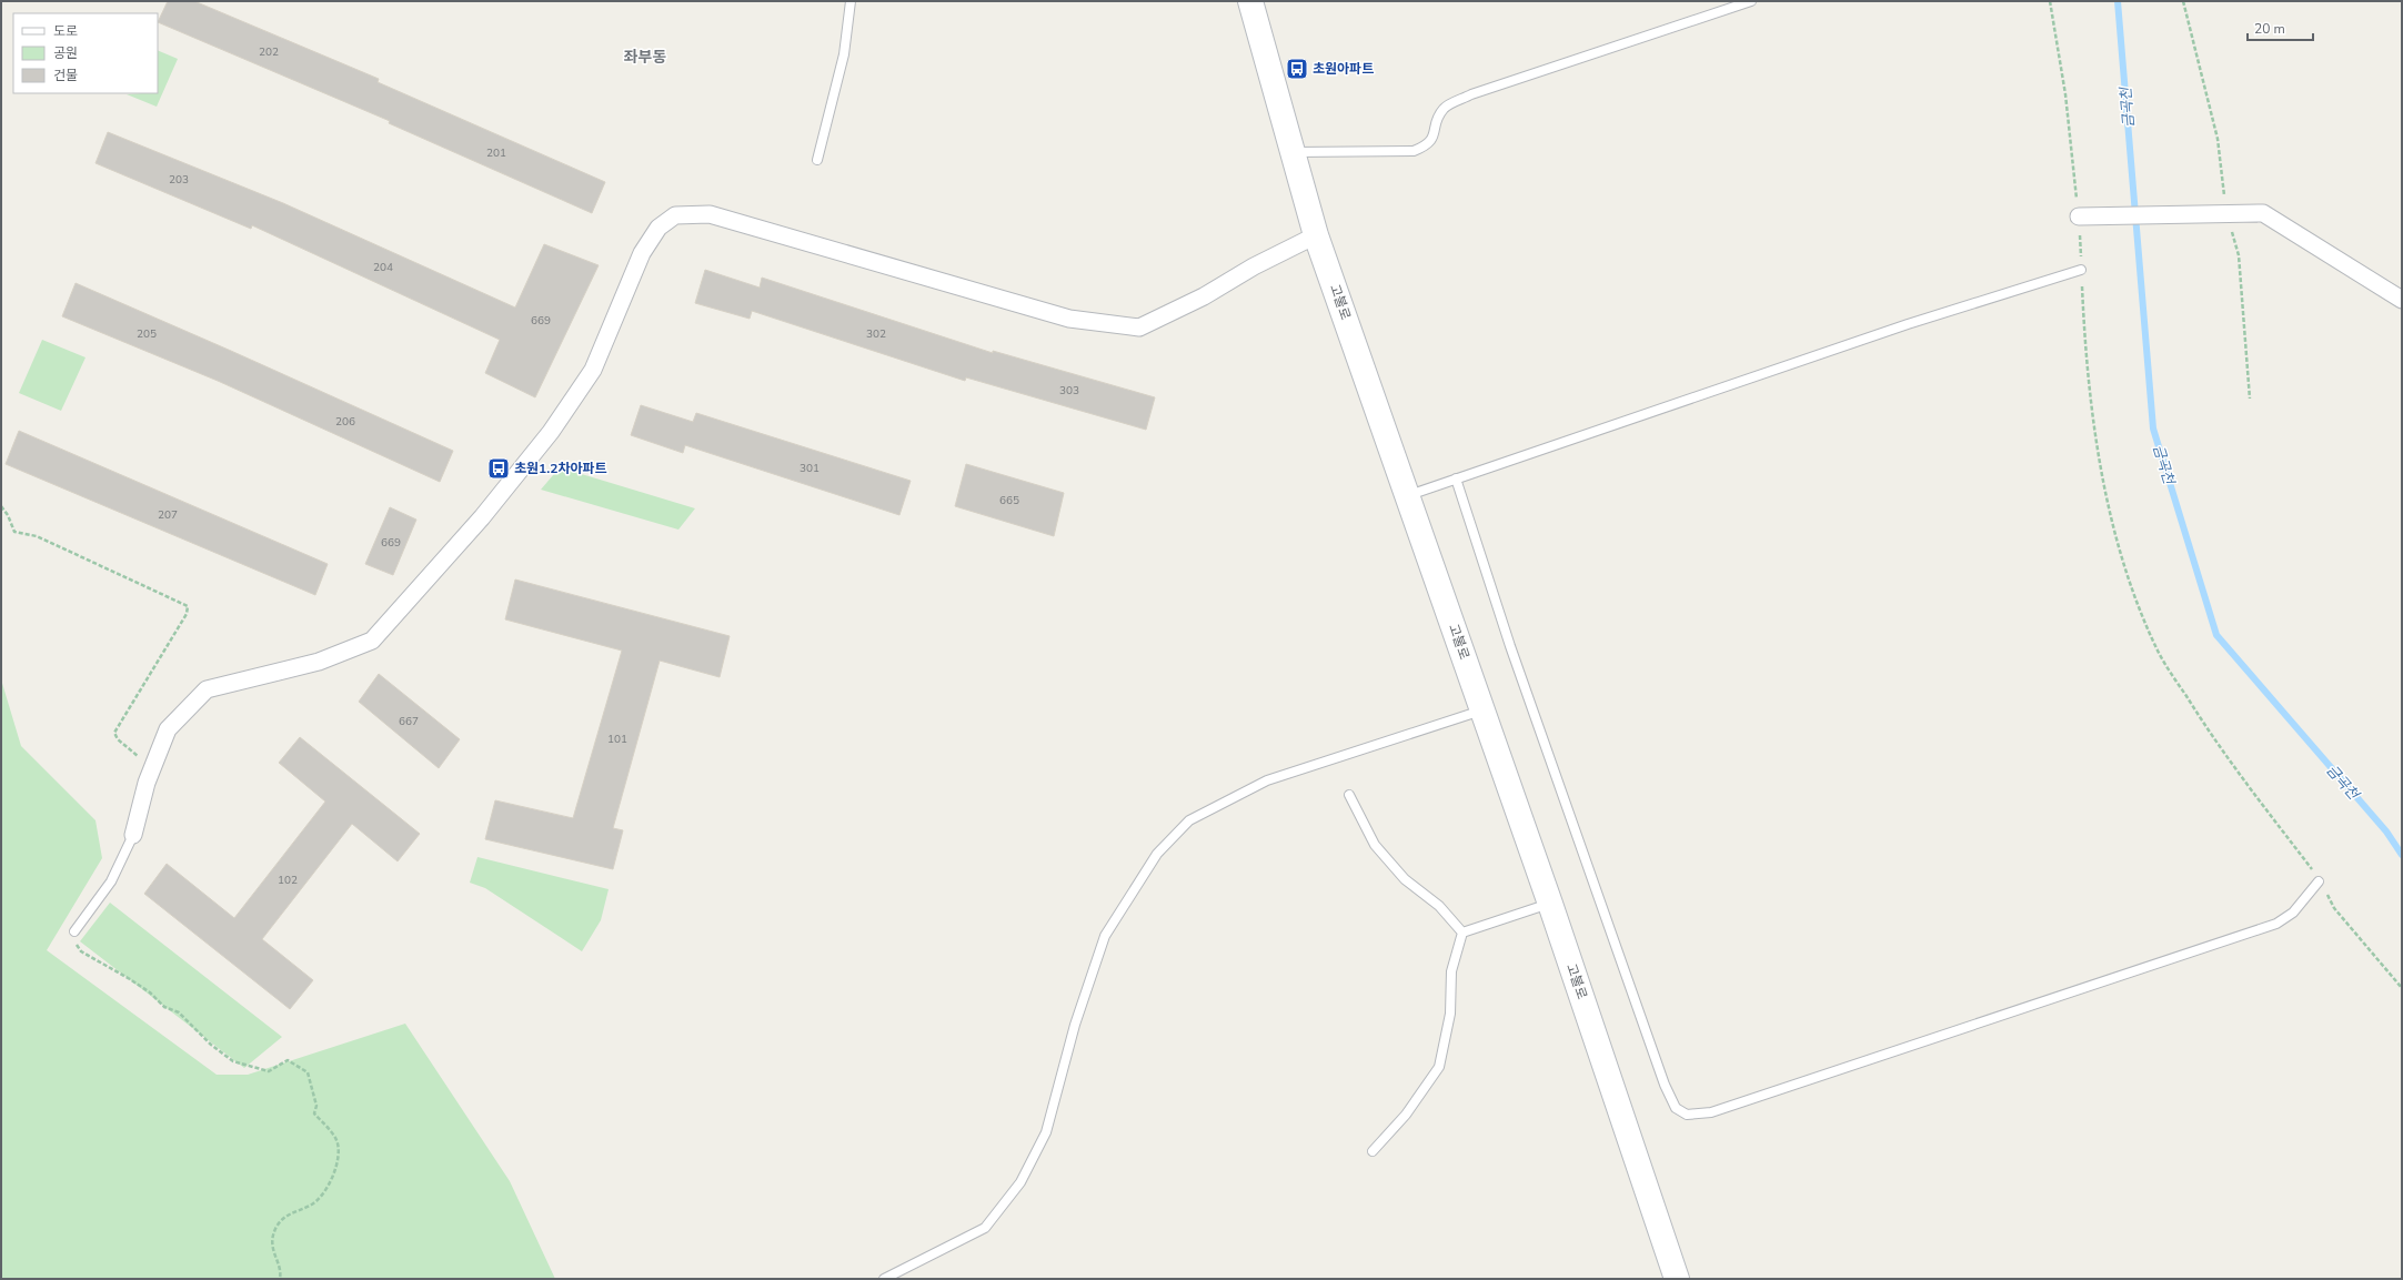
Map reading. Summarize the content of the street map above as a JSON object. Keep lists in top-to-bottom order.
{
  "streets": {
    "main road": ["고불로"]
  },
  "districts": ["좌부동"],
  "water": ["금곡천"],
  "places": {
    "bus stop": ["초원아파트", "초원1.2차아파트"]
  },
  "house_numbers": [
    "202",
    "201",
    "203",
    "204",
    "669",
    "205",
    "302",
    "303",
    "206",
    "301",
    "665",
    "207",
    "669",
    "667",
    "101",
    "102"
  ],
  "legend": ["도로", "공원", "건물"],
  "scale_bar": "20 m"
}
